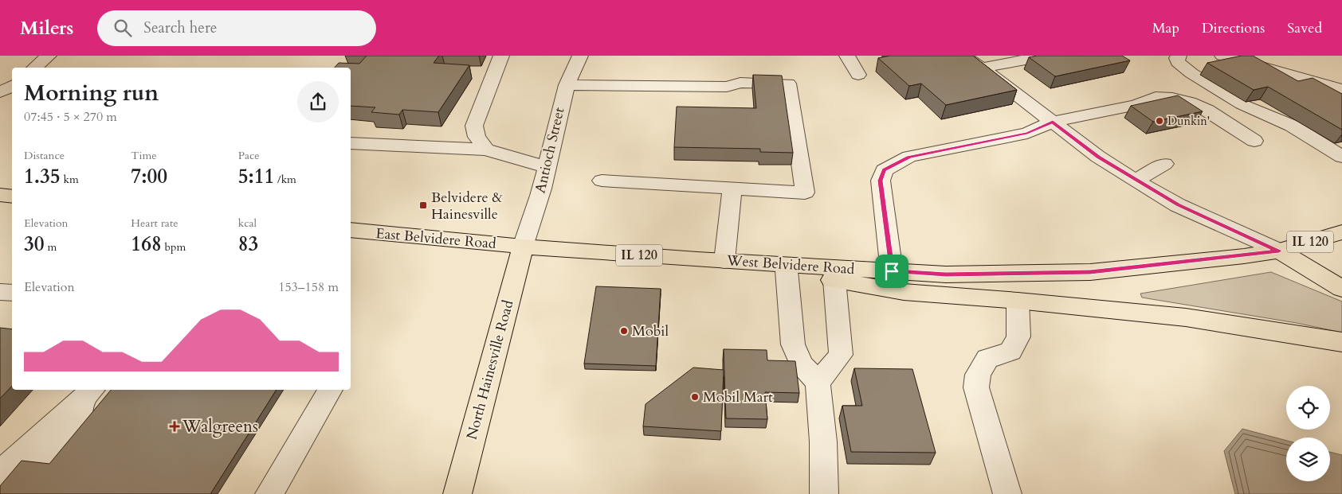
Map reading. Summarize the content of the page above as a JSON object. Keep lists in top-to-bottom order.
{
  "streets": {
    "main road": [
      "East Belvidere Road",
      "IL 120",
      "West Belvidere Road",
      "North Hainesville Road"
    ],
    "street": ["Antioch Street"]
  },
  "crossings": [
    ["Antioch Street", "East Belvidere Road"],
    ["Antioch Street", "West Belvidere Road"],
    ["Antioch Street", "North Hainesville Road"],
    ["East Belvidere Road", "West Belvidere Road"],
    ["East Belvidere Road", "North Hainesville Road"],
    ["West Belvidere Road", "North Hainesville Road"]
  ],
  "places": {
    "other": ["Dunkin'", "Mobil", "Mobil Mart"],
    "transit": ["Belvidere & Hainesville"],
    "health": ["Walgreens"]
  },
  "page": {
    "header": "Milers",
    "search": "Search here",
    "nav": ["Map", "Directions", "Saved"],
    "heading": ["Morning run", "07:45 · 5 × 270 m"],
    "stats": [
      ["Distance", "1.35 km"],
      ["Time", "7:00"],
      ["Pace", "5:11 /km"],
      ["Elevation", "30 m"],
      ["Heart rate", "168 bpm"],
      ["kcal", "83"]
    ],
    "chart": ["Elevation", "153–158 m"]
  }
}
